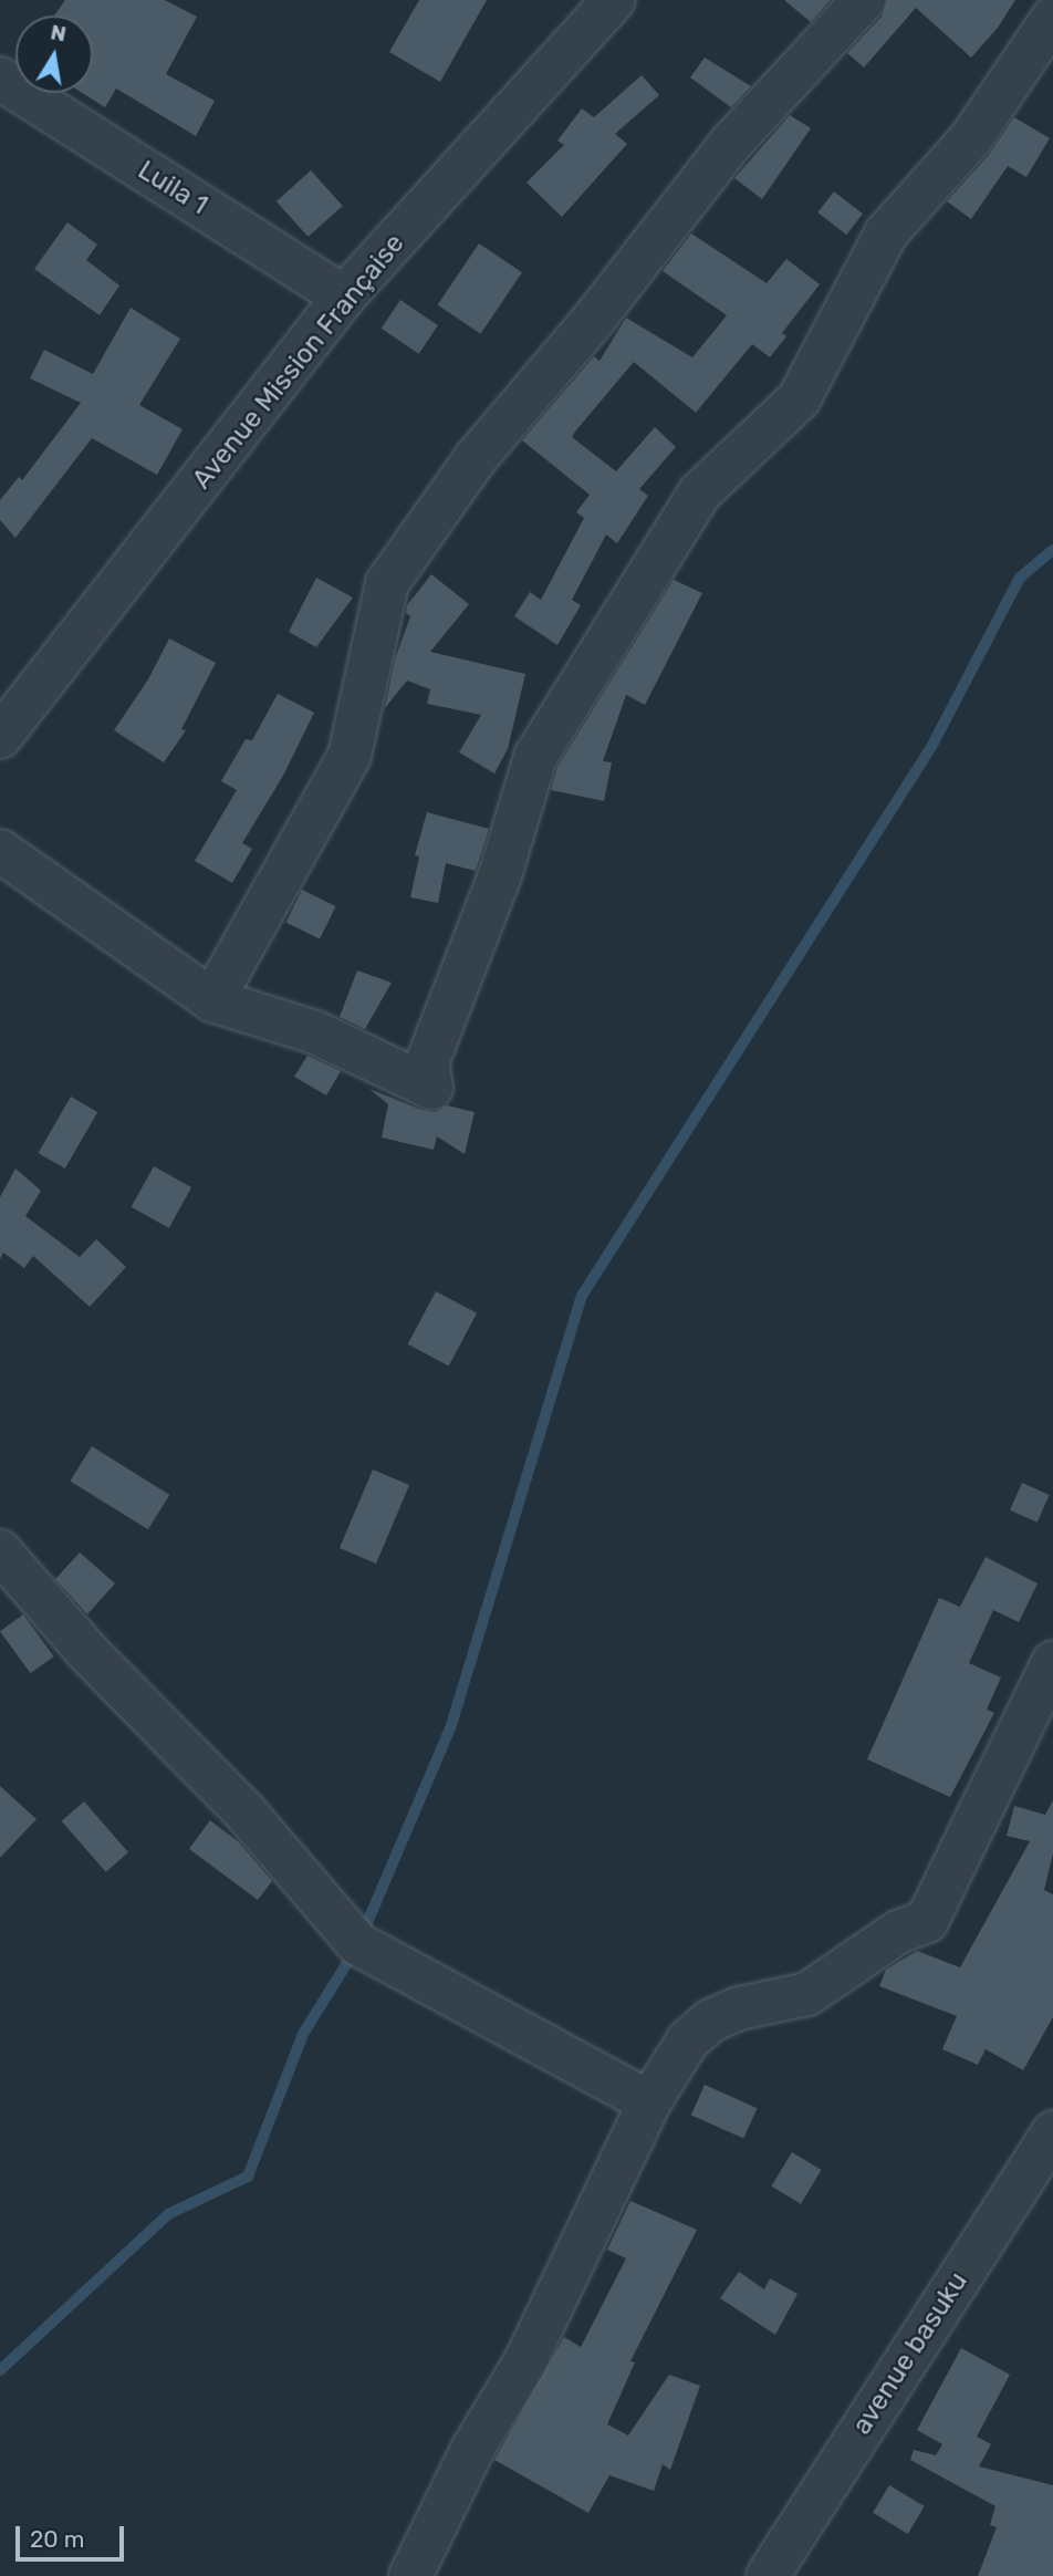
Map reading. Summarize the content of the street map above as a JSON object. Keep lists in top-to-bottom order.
{
  "streets": {
    "street": ["Luila 1", "Avenue Mission Française", "avenue basuku"]
  },
  "crossings": [
    ["Luila 1", "Avenue Mission Française"]
  ],
  "scale_bar": "20 m",
  "north": "top"
}
